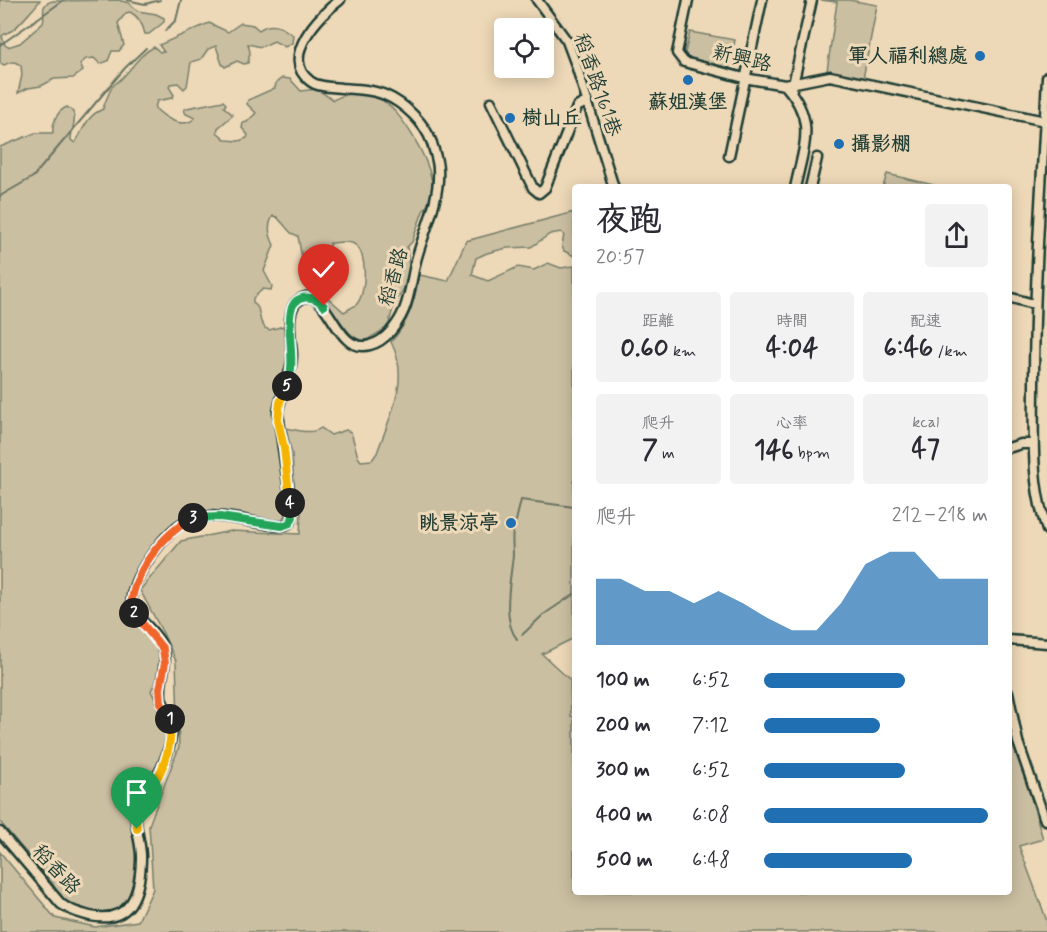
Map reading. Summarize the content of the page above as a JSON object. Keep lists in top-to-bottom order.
{
  "streets": {
    "street": ["新興路", "稻香路161巷", "稻香路"]
  },
  "places": [
    "軍人福利總處",
    "蘇姐漢堡",
    "樹山丘",
    "攝影棚",
    "眺景涼亭"
  ],
  "page": {
    "heading": ["夜跑", "20:57"],
    "stats": [
      ["距離", "0.60 km"],
      ["時間", "4:04"],
      ["配速", "6:46 /km"],
      ["爬升", "7 m"],
      ["心率", "146 bpm"],
      ["kcal", "47"]
    ],
    "pins": [
      "5",
      "4",
      "3",
      "2",
      "1"
    ],
    "chart": ["爬升", "212–218 m"],
    "list": [
      {
        "name": "100 m",
        "note": "6:52"
      },
      {
        "name": "200 m",
        "note": "7:12"
      },
      {
        "name": "300 m",
        "note": "6:52"
      },
      {
        "name": "400 m",
        "note": "6:08"
      },
      {
        "name": "500 m",
        "note": "6:48"
      }
    ]
  }
}
